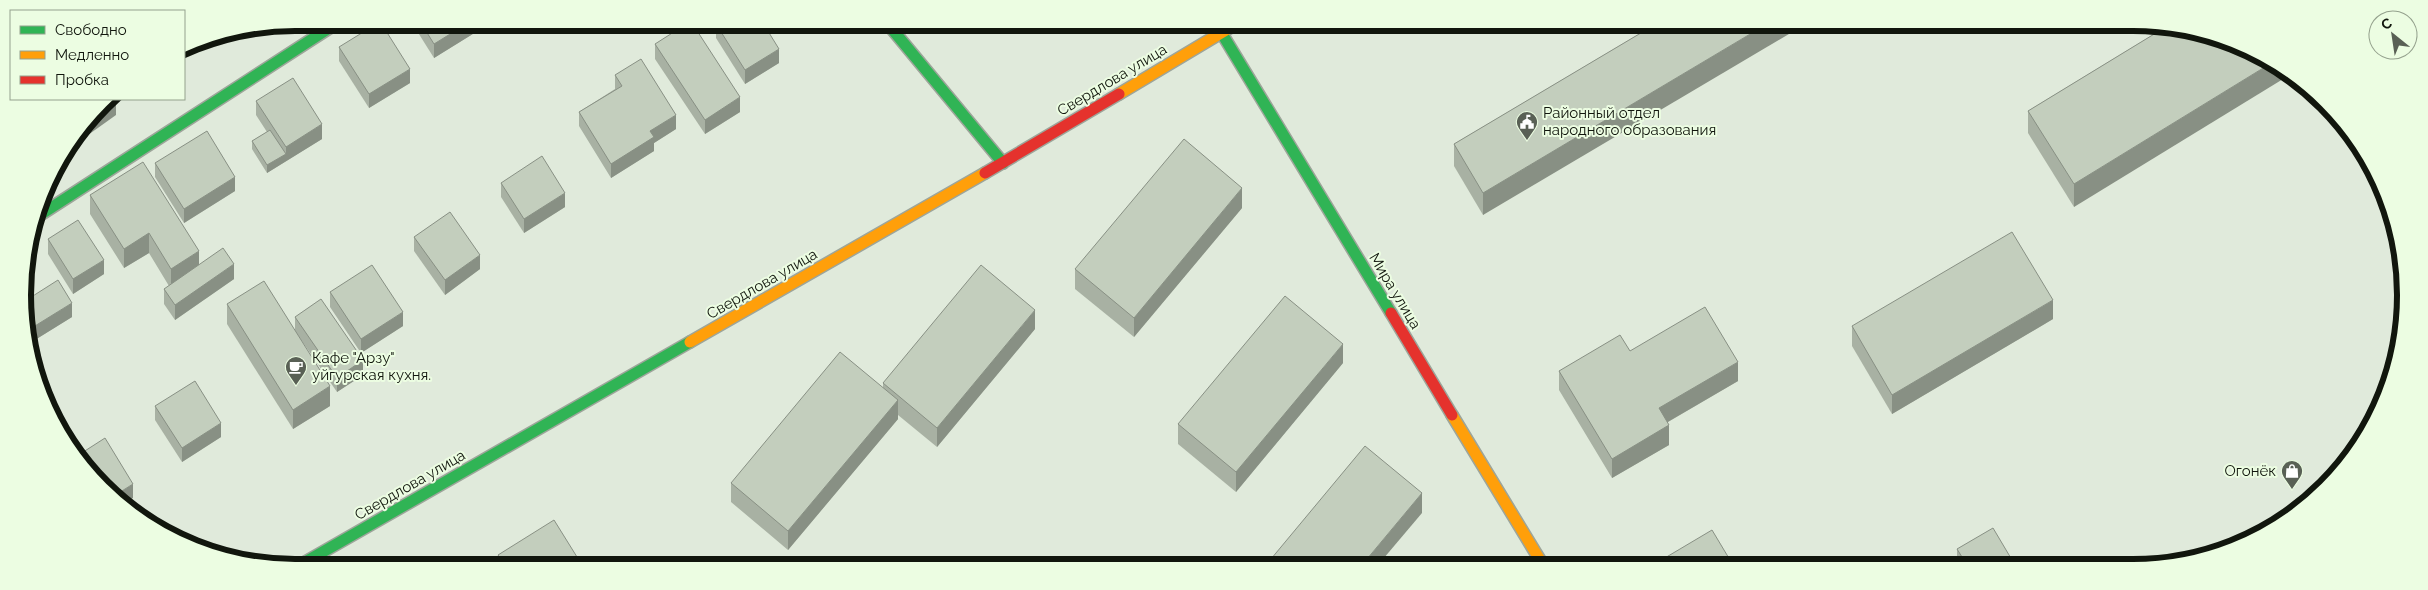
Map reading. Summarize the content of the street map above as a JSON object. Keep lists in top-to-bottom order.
{
  "streets": {
    "street": ["Свердлова улица", "Мира улица"]
  },
  "crossings": [
    ["Свердлова улица", "Мира улица"]
  ],
  "places": {
    "public building": ["Районный отдел народного образования"],
    "cafe": ["Кафе \"Арзу\" уйгурская кухня."],
    "shop": ["Огонёк"]
  },
  "legend": ["Свободно", "Медленно", "Пробка"],
  "north": "top left"
}
